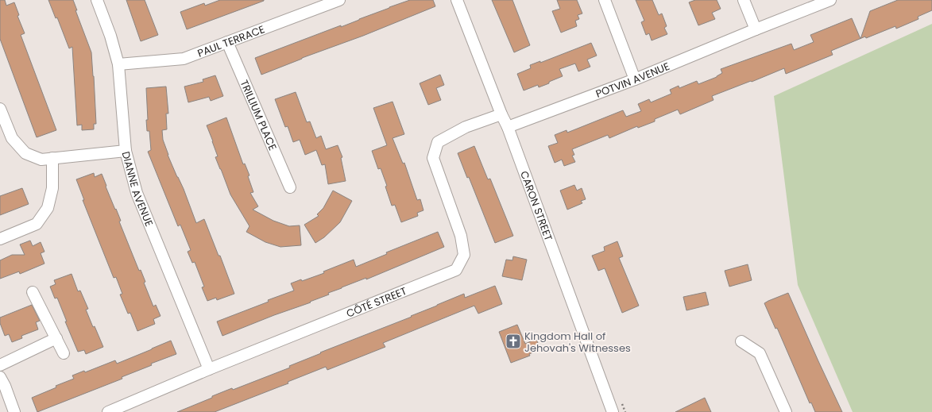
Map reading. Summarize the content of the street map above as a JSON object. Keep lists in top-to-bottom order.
{
  "streets": {
    "street": [
      "PAUL TERRACE",
      "POTVIN AVENUE",
      "TRILLIUM PLACE",
      "DIANNE AVENUE",
      "CARON STREET",
      "CÔTÉ STREET"
    ]
  },
  "crossings": [
    ["PAUL TERRACE", "TRILLIUM PLACE"],
    ["PAUL TERRACE", "DIANNE AVENUE"],
    ["POTVIN AVENUE", "CARON STREET"],
    ["DIANNE AVENUE", "CÔTÉ STREET"],
    ["CARON STREET", "CÔTÉ STREET"]
  ],
  "places": {
    "church": ["Kingdom Hall of Jehovah's Witnesses"]
  }
}
